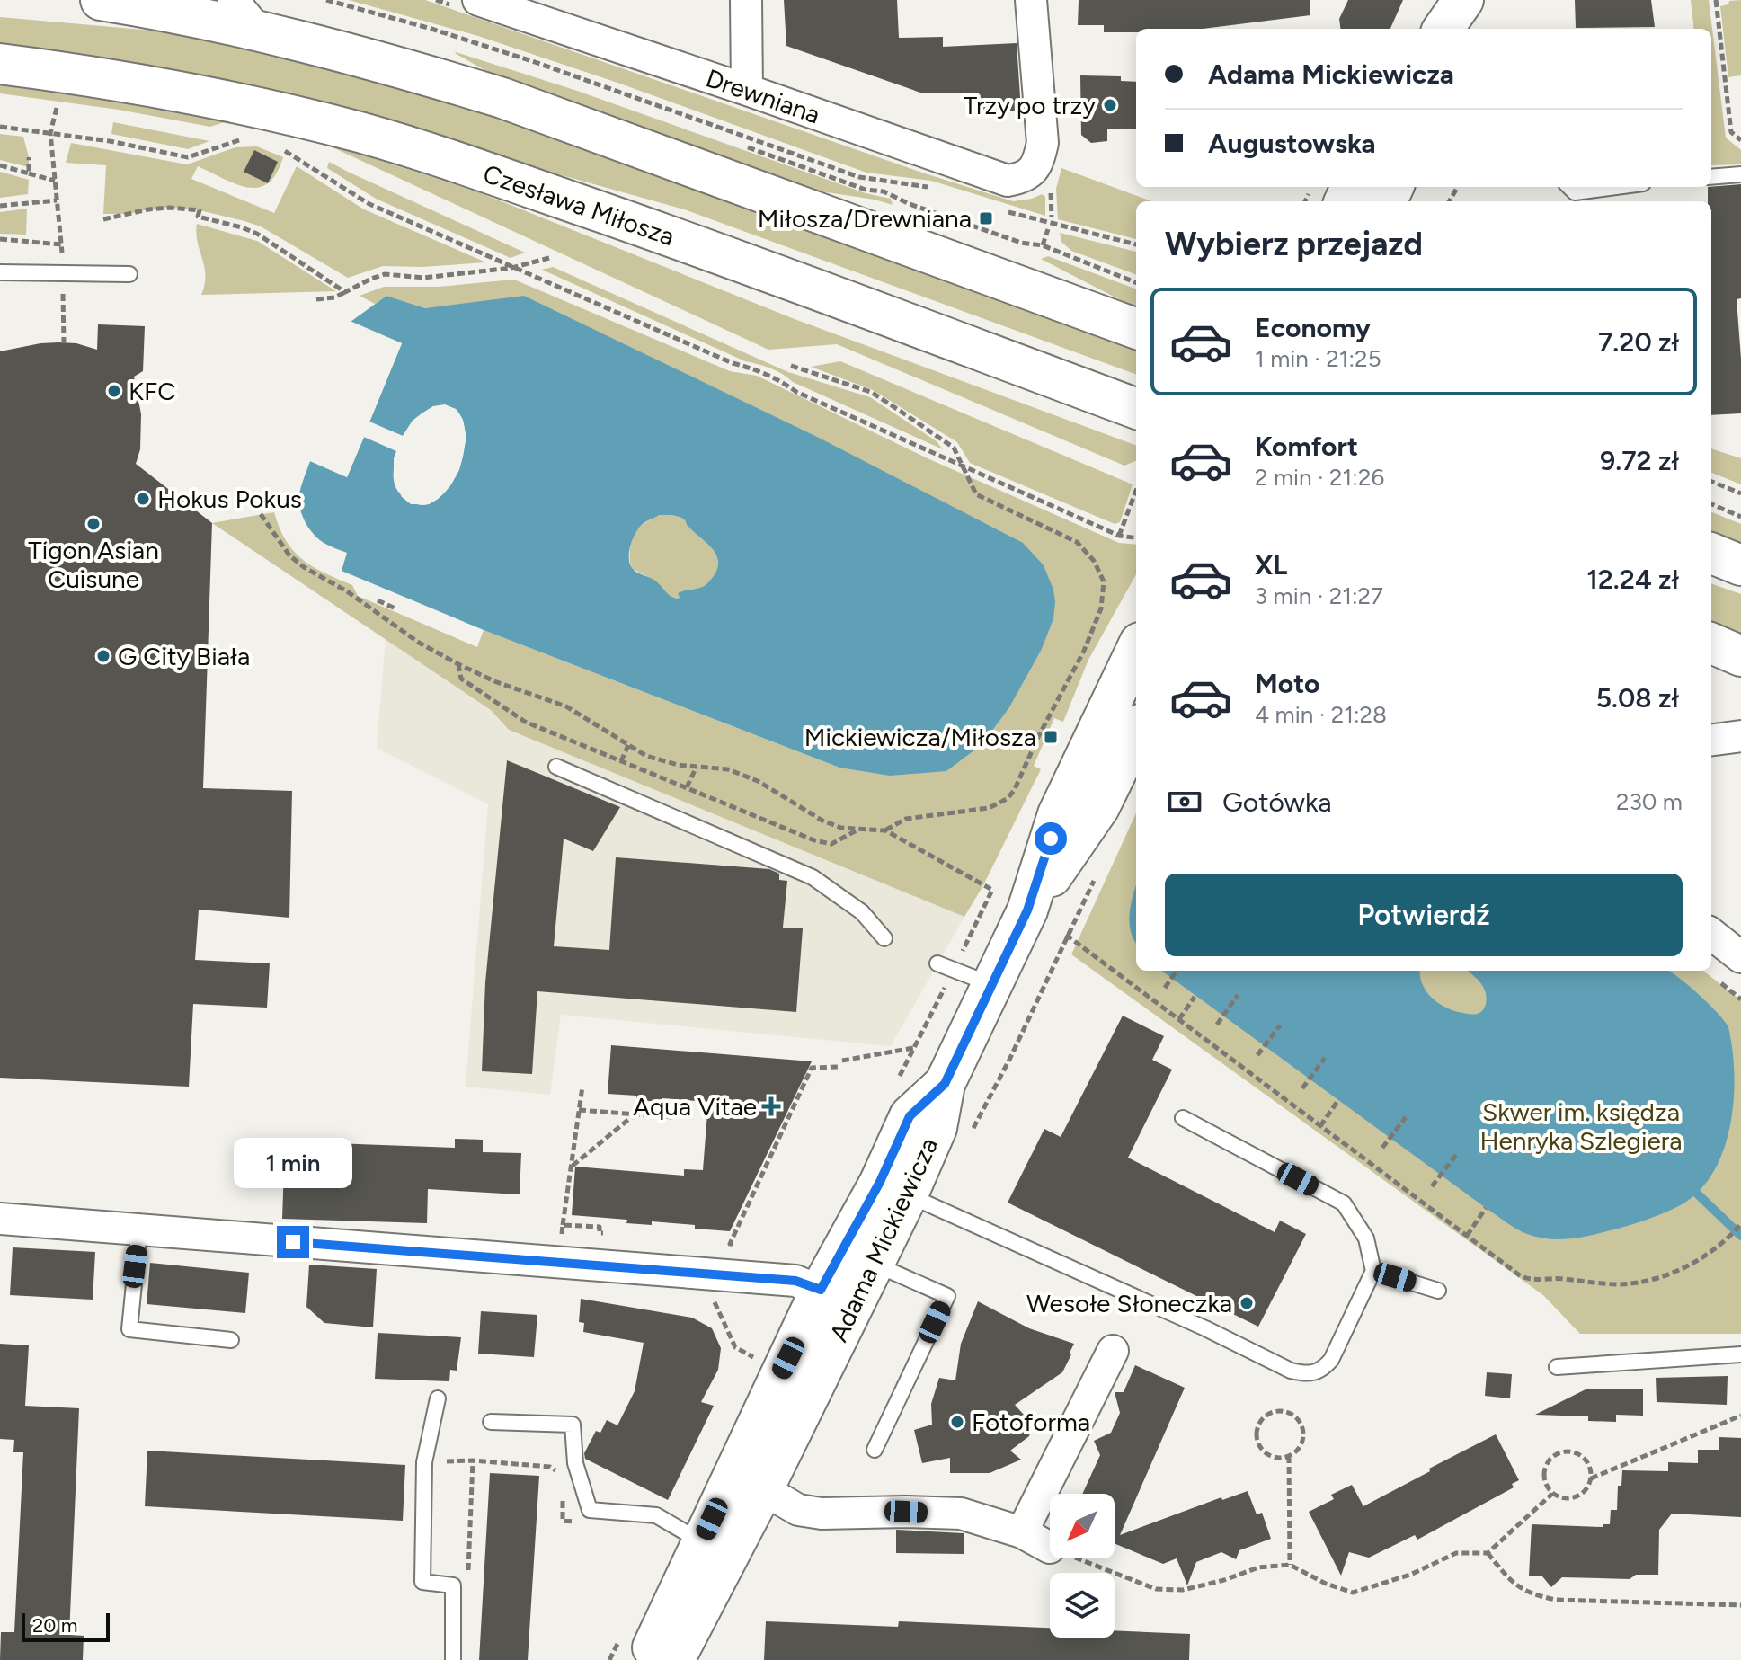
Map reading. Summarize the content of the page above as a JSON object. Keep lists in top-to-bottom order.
{
  "streets": {
    "main road": ["Czesława Miłosza", "Adama Mickiewicza"],
    "street": ["Drewniana"]
  },
  "parks": ["Skwer im. księdza Henryka Szlegiera"],
  "places": {
    "other": [
      "Trzy po trzy",
      "KFC",
      "Hokus Pokus",
      "Tigon Asian Cuisune",
      "G City Biała",
      "Wesołe Słoneczka",
      "Fotoforma"
    ],
    "transit": ["Miłosza/Drewniana", "Mickiewicza/Miłosza"],
    "health": ["Aqua Vitae"]
  },
  "scale_bar": "20 m",
  "north": "bottom left",
  "page": {
    "banner": ["Adama Mickiewicza", "Augustowska"],
    "heading": "Wybierz przejazd",
    "list": [
      {
        "name": "Economy",
        "note": "1 min · 21:25",
        "value": "7.20 zł"
      },
      {
        "name": "Komfort",
        "note": "2 min · 21:26",
        "value": "9.72 zł"
      },
      {
        "name": "XL",
        "note": "3 min · 21:27",
        "value": "12.24 zł"
      },
      {
        "name": "Moto",
        "note": "4 min · 21:28",
        "value": "5.08 zł"
      }
    ],
    "pay": ["Gotówka", "230 m"],
    "buttons": "Potwierdź",
    "bubble": "1 min",
    "scale": "20 m"
  }
}
